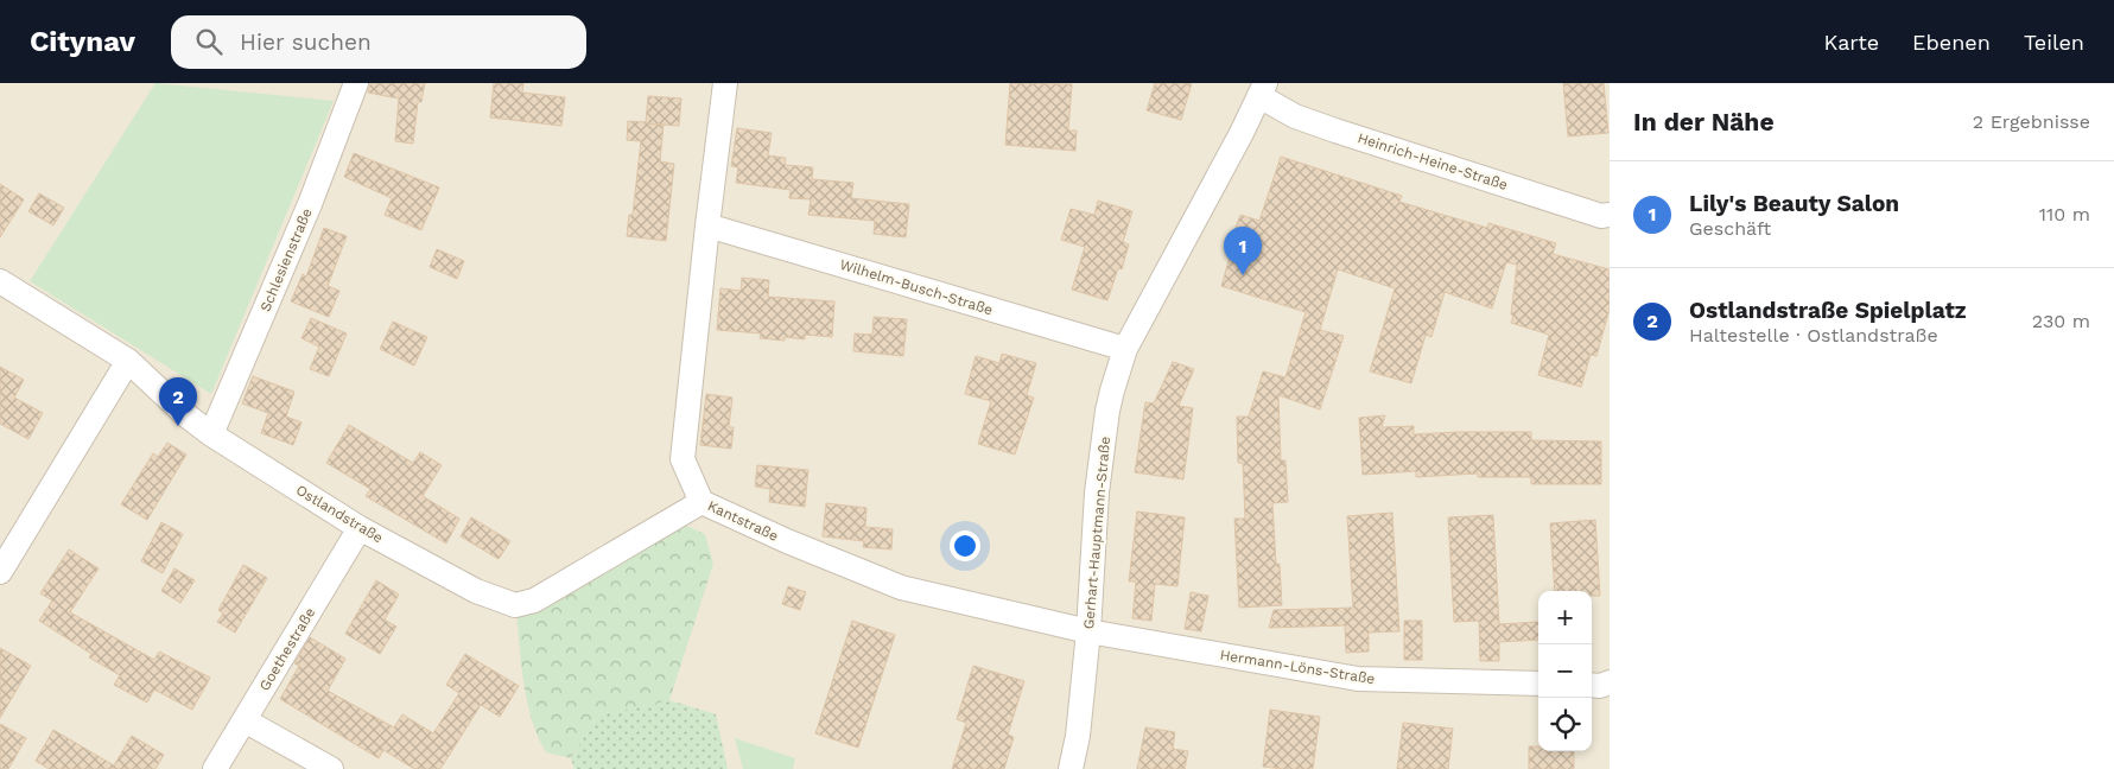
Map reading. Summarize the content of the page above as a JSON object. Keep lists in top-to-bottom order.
{
  "streets": {
    "street": [
      "Heinrich-Heine-Straße",
      "Schlesienstraße",
      "Wilhelm-Busch-Straße",
      "Ostlandstraße",
      "Kantstraße",
      "Gerhart-Hauptmann-Straße",
      "Goethestraße",
      "Hermann-Löns-Straße"
    ]
  },
  "crossings": [
    ["Heinrich-Heine-Straße", "Gerhart-Hauptmann-Straße"],
    ["Schlesienstraße", "Ostlandstraße"],
    ["Wilhelm-Busch-Straße", "Kantstraße"],
    ["Wilhelm-Busch-Straße", "Gerhart-Hauptmann-Straße"],
    ["Ostlandstraße", "Kantstraße"],
    ["Ostlandstraße", "Goethestraße"],
    ["Kantstraße", "Gerhart-Hauptmann-Straße"],
    ["Kantstraße", "Hermann-Löns-Straße"],
    ["Gerhart-Hauptmann-Straße", "Hermann-Löns-Straße"]
  ],
  "page": {
    "header": "Citynav",
    "search": "Hier suchen",
    "nav": ["Karte", "Ebenen", "Teilen"],
    "heading": ["In der Nähe", "2 Ergebnisse"],
    "list": [
      {
        "mark": "1",
        "name": "Lily's Beauty Salon",
        "note": "Geschäft",
        "value": "110 m"
      },
      {
        "mark": "2",
        "name": "Ostlandstraße Spielplatz",
        "note": "Haltestelle · Ostlandstraße",
        "value": "230 m"
      }
    ],
    "pins": ["1", "2"],
    "map_buttons": ["+", "−"]
  }
}
